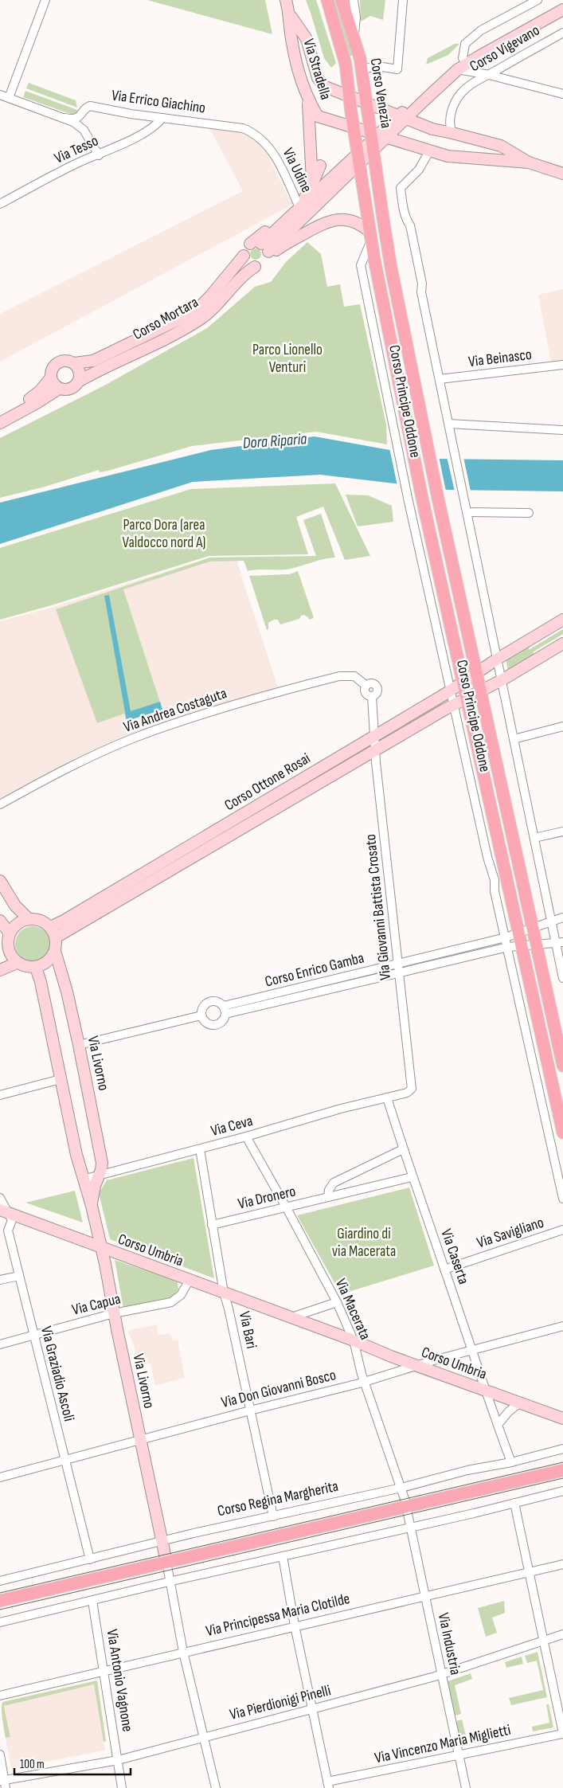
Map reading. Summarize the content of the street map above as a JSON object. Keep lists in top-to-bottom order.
{
  "streets": {
    "main road": [
      "Corso Vigevano",
      "Via Stradella",
      "Corso Venezia",
      "Corso Mortara",
      "Corso Principe Oddone",
      "Corso Ottone Rosai",
      "Via Livorno",
      "Corso Umbria"
    ],
    "street": [
      "Via Errico Giachino",
      "Via Tesso",
      "Via Udine",
      "Via Beinasco",
      "Via Andrea Costaguta",
      "Via Giovanni Battista Crosato",
      "Corso Enrico Gamba",
      "Via Ceva",
      "Via Dronero",
      "Via Savigliano",
      "Via Caserta",
      "Via Capua",
      "Via Macerata",
      "Via Bari",
      "Via Graziadio Ascoli",
      "Via Don Giovanni Bosco",
      "Corso Regina Margherita",
      "Via Principessa Maria Clotilde",
      "Via Industria",
      "Via Antonio Vagnone",
      "Via Pierdionigi Pinelli",
      "Via Vincenzo Maria Miglietti"
    ]
  },
  "crossings": [
    ["Corso Vigevano", "Via Stradella"],
    ["Via Stradella", "Corso Venezia"],
    ["Via Stradella", "Corso Principe Oddone"],
    ["Corso Venezia", "Corso Principe Oddone"],
    ["Via Errico Giachino", "Via Tesso"],
    ["Via Errico Giachino", "Via Udine"],
    ["Corso Mortara", "Corso Principe Oddone"],
    ["Corso Principe Oddone", "Corso Ottone Rosai"],
    ["Corso Principe Oddone", "Corso Enrico Gamba"],
    ["Via Andrea Costaguta", "Via Giovanni Battista Crosato"],
    ["Corso Ottone Rosai", "Via Giovanni Battista Crosato"],
    ["Corso Ottone Rosai", "Via Livorno"],
    ["Via Giovanni Battista Crosato", "Corso Enrico Gamba"],
    ["Via Giovanni Battista Crosato", "Via Ceva"],
    ["Via Giovanni Battista Crosato", "Via Caserta"],
    ["Via Livorno", "Via Ceva"],
    ["Via Livorno", "Corso Umbria"],
    ["Via Livorno", "Via Capua"],
    ["Via Livorno", "Via Don Giovanni Bosco"],
    ["Via Livorno", "Corso Regina Margherita"],
    ["Via Ceva", "Via Caserta"],
    ["Via Ceva", "Via Macerata"],
    ["Via Ceva", "Via Bari"],
    ["Via Dronero", "Via Caserta"],
    ["Via Dronero", "Via Macerata"],
    ["Via Dronero", "Via Bari"],
    ["Via Savigliano", "Via Caserta"],
    ["Corso Umbria", "Via Caserta"],
    ["Corso Umbria", "Via Capua"],
    ["Corso Umbria", "Via Macerata"],
    ["Corso Umbria", "Via Bari"],
    ["Corso Umbria", "Via Graziadio Ascoli"],
    ["Corso Umbria", "Via Don Giovanni Bosco"],
    ["Via Caserta", "Via Don Giovanni Bosco"],
    ["Via Caserta", "Corso Regina Margherita"],
    ["Via Capua", "Via Graziadio Ascoli"],
    ["Via Macerata", "Via Don Giovanni Bosco"],
    ["Via Macerata", "Corso Regina Margherita"],
    ["Via Macerata", "Via Industria"],
    ["Via Bari", "Via Don Giovanni Bosco"],
    ["Via Bari", "Corso Regina Margherita"],
    ["Via Graziadio Ascoli", "Via Don Giovanni Bosco"],
    ["Via Graziadio Ascoli", "Corso Regina Margherita"],
    ["Via Principessa Maria Clotilde", "Via Industria"],
    ["Via Principessa Maria Clotilde", "Via Antonio Vagnone"],
    ["Via Industria", "Via Pierdionigi Pinelli"],
    ["Via Industria", "Via Vincenzo Maria Miglietti"],
    ["Via Antonio Vagnone", "Via Pierdionigi Pinelli"]
  ],
  "water": ["Dora Riparia"],
  "parks": ["Parco Lionello Venturi", "Parco Dora (area Valdocco nord A)", "Giardino di via Macerata"],
  "scale_bar": "100 m"
}
